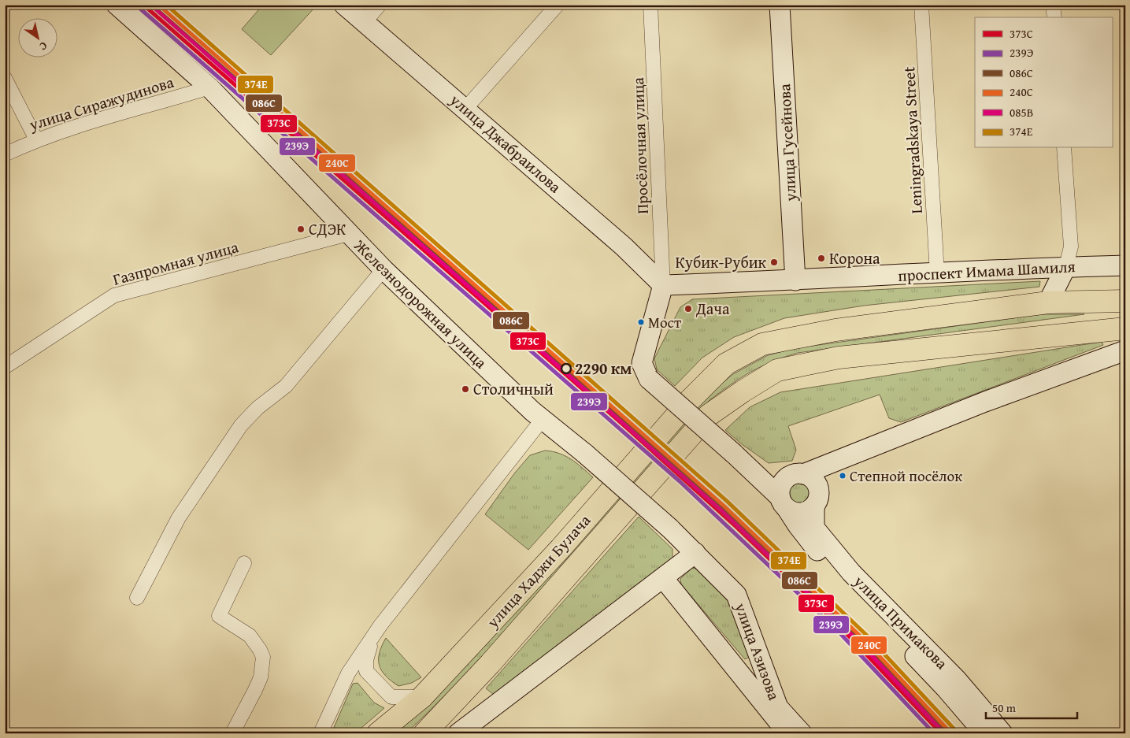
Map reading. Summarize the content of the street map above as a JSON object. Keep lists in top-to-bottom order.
{
  "streets": {
    "main road": [
      "улица Гусейнова",
      "улица Джабраилова",
      "проспект Имама Шамиля",
      "Железнодорожная улица",
      "улица Хаджи Булача",
      "улица Примакова",
      "улица Азизова"
    ],
    "street": [
      "улица Сиражудинова",
      "Leningradskaya Street",
      "Просёлочная улица",
      "Газпромная улица"
    ]
  },
  "crossings": [
    ["улица Сиражудинова", "Железнодорожная улица"],
    ["Leningradskaya Street", "проспект Имама Шамиля"],
    ["улица Гусейнова", "проспект Имама Шамиля"],
    ["улица Джабраилова", "Просёлочная улица"],
    ["улица Джабраилова", "проспект Имама Шамиля"],
    ["Просёлочная улица", "проспект Имама Шамиля"],
    ["Газпромная улица", "Железнодорожная улица"],
    ["Железнодорожная улица", "улица Азизова"]
  ],
  "places": [
    "СДЭК",
    "Корона",
    "Кубик-Рубик",
    "Дача",
    "Мост",
    "2290 км",
    "Столичный",
    "Степной посёлок"
  ],
  "lines": [
    "transit line 373C",
    "transit line 086С",
    "transit line 240С",
    "transit line 374Е",
    "transit line 239Э",
    "transit line 085В"
  ],
  "legend": [
    "373C",
    "239Э",
    "086С",
    "240С",
    "085В",
    "374Е"
  ],
  "scale_bar": "50 m",
  "north": "bottom right"
}
